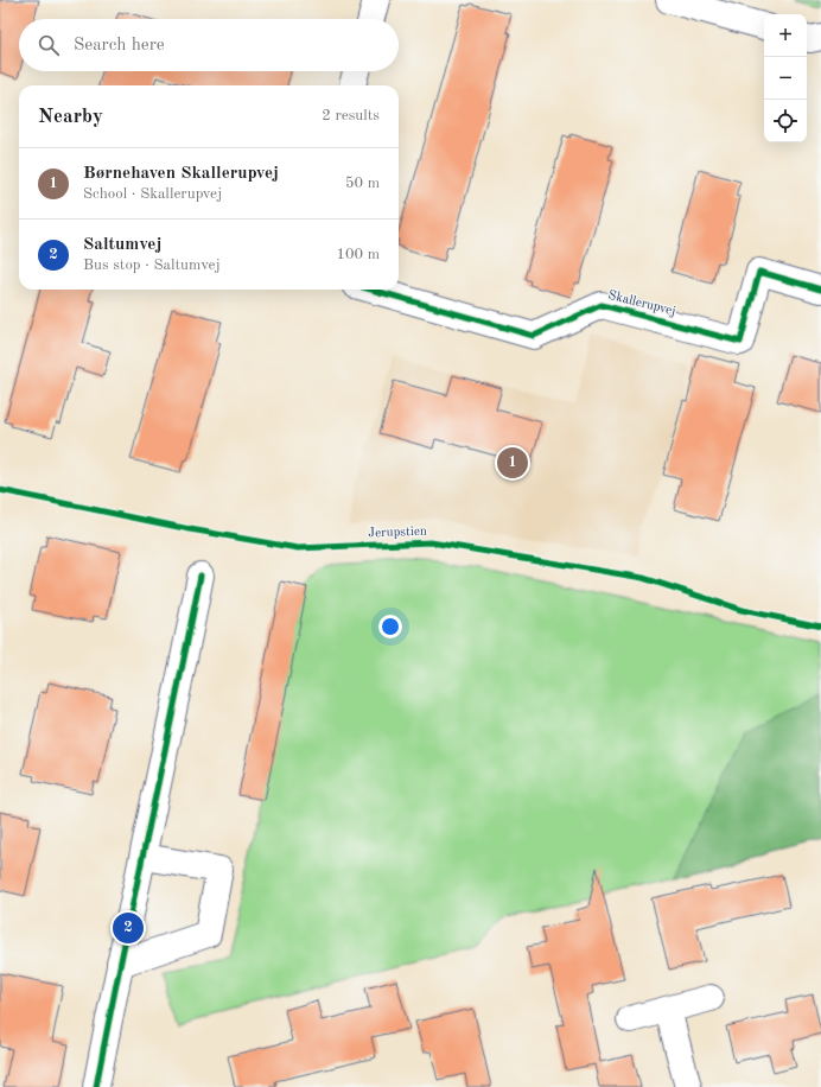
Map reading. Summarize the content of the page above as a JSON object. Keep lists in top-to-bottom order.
{
  "streets": {
    "street": ["Skallerupvej"],
    "cycle path": ["Jerupstien"]
  },
  "page": {
    "map_buttons": ["+", "−"],
    "search": "Search here",
    "heading": ["Nearby", "2 results"],
    "list": [
      {
        "mark": "1",
        "name": "Børnehaven Skallerupvej",
        "note": "School · Skallerupvej",
        "value": "50 m"
      },
      {
        "mark": "2",
        "name": "Saltumvej",
        "note": "Bus stop · Saltumvej",
        "value": "100 m"
      }
    ],
    "pins": ["1", "2"]
  }
}
